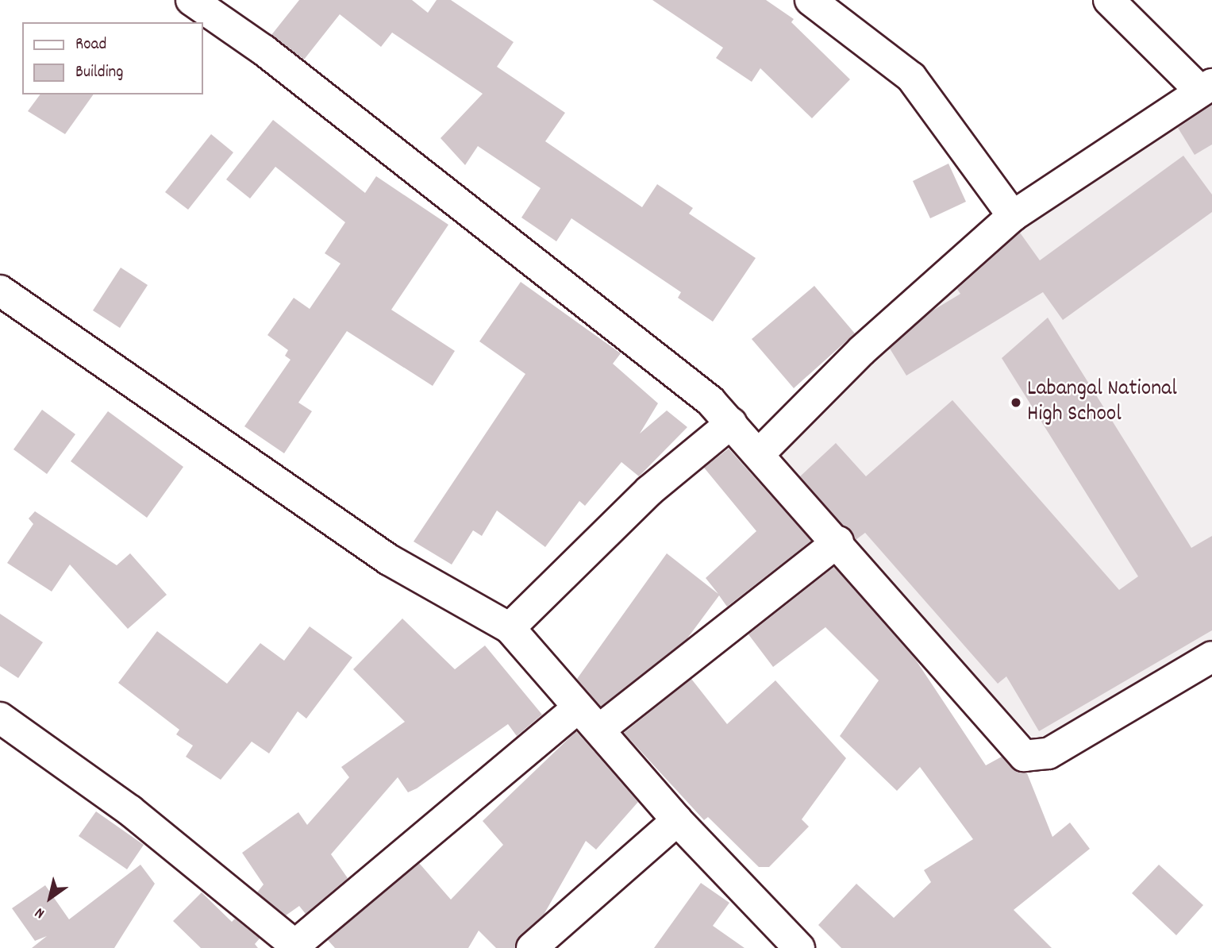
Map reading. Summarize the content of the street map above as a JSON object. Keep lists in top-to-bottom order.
{
  "places": ["Labangal National High School"],
  "legend": ["Road", "Building"],
  "north": "bottom left"
}
